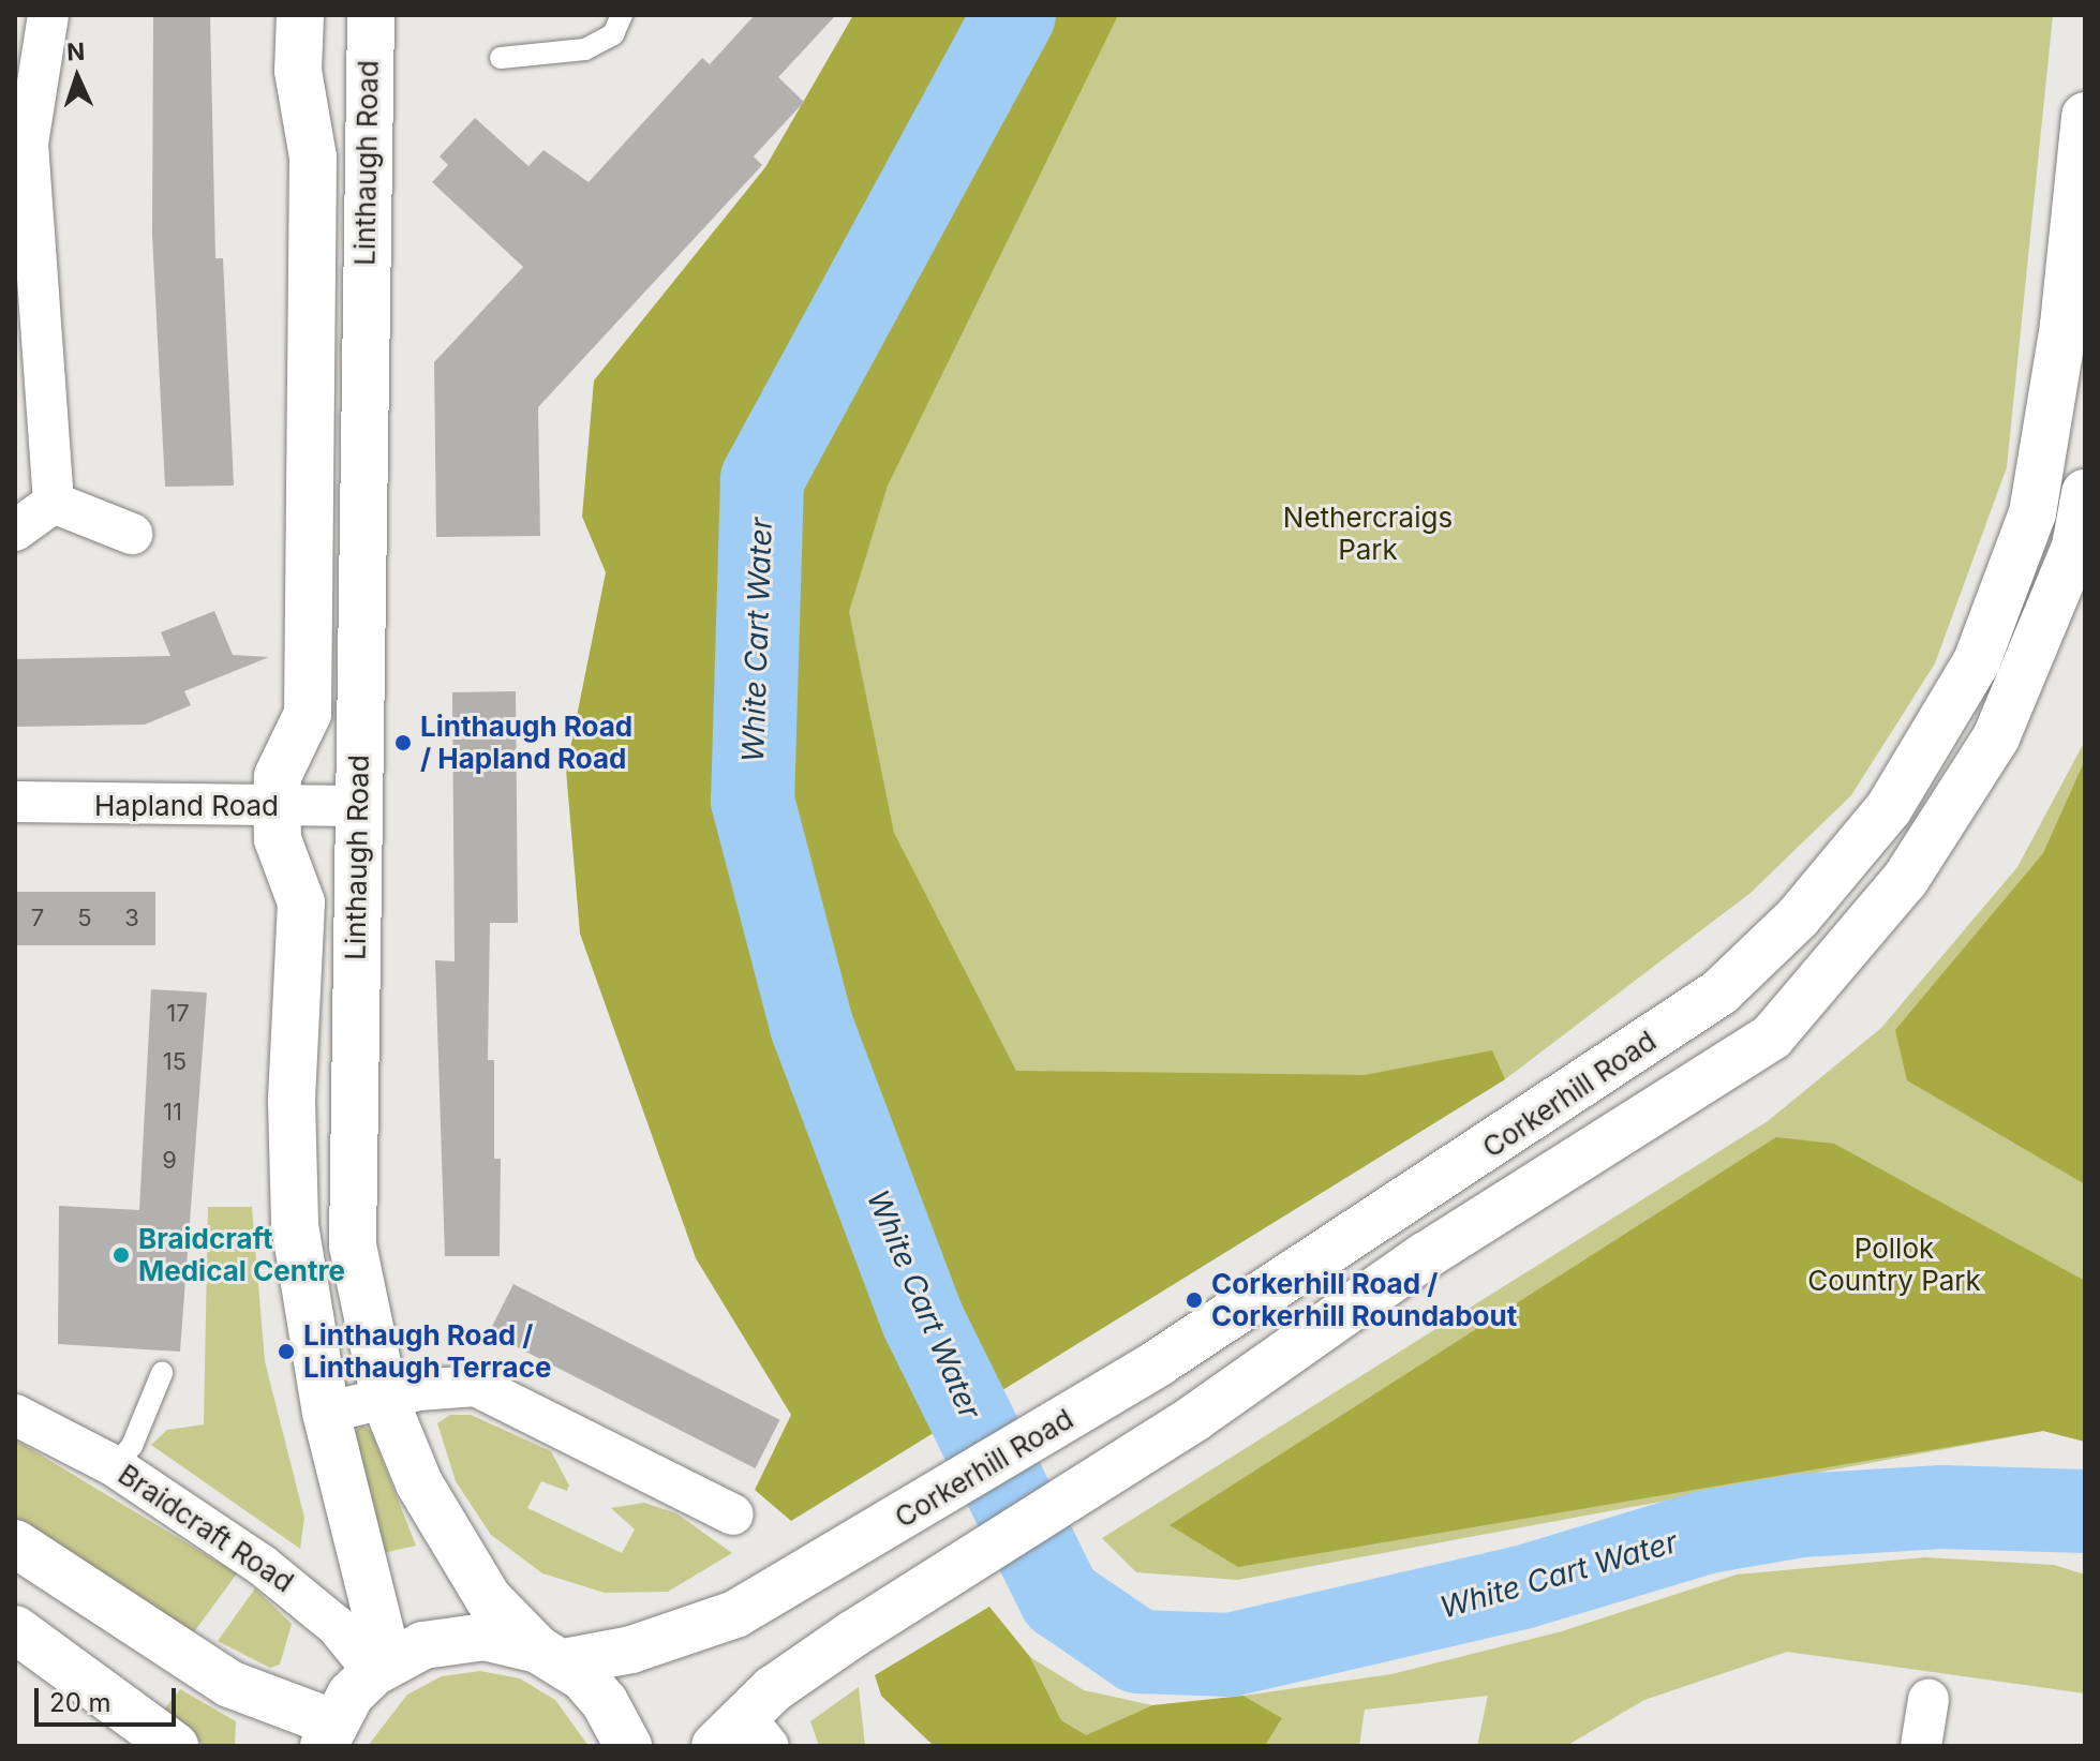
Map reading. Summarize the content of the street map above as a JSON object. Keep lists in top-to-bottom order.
{
  "streets": {
    "street": [
      "Linthaugh Road",
      "Hapland Road",
      "Corkerhill Road",
      "Braidcraft Road"
    ]
  },
  "crossings": [
    ["Linthaugh Road", "Hapland Road"],
    ["Linthaugh Road", "Corkerhill Road"],
    ["Linthaugh Road", "Braidcraft Road"]
  ],
  "water": ["White Cart Water"],
  "parks": ["Nethercraigs Park", "Pollok Country Park"],
  "places": [
    "Linthaugh Road / Hapland Road",
    "Braidcraft Medical Centre",
    "Corkerhill Road / Corkerhill Roundabout",
    "Linthaugh Road / Linthaugh Terrace"
  ],
  "house_numbers": [
    "7",
    "5",
    "3",
    "17",
    "15",
    "11",
    "9"
  ],
  "scale_bar": "20 m",
  "north": "top"
}
